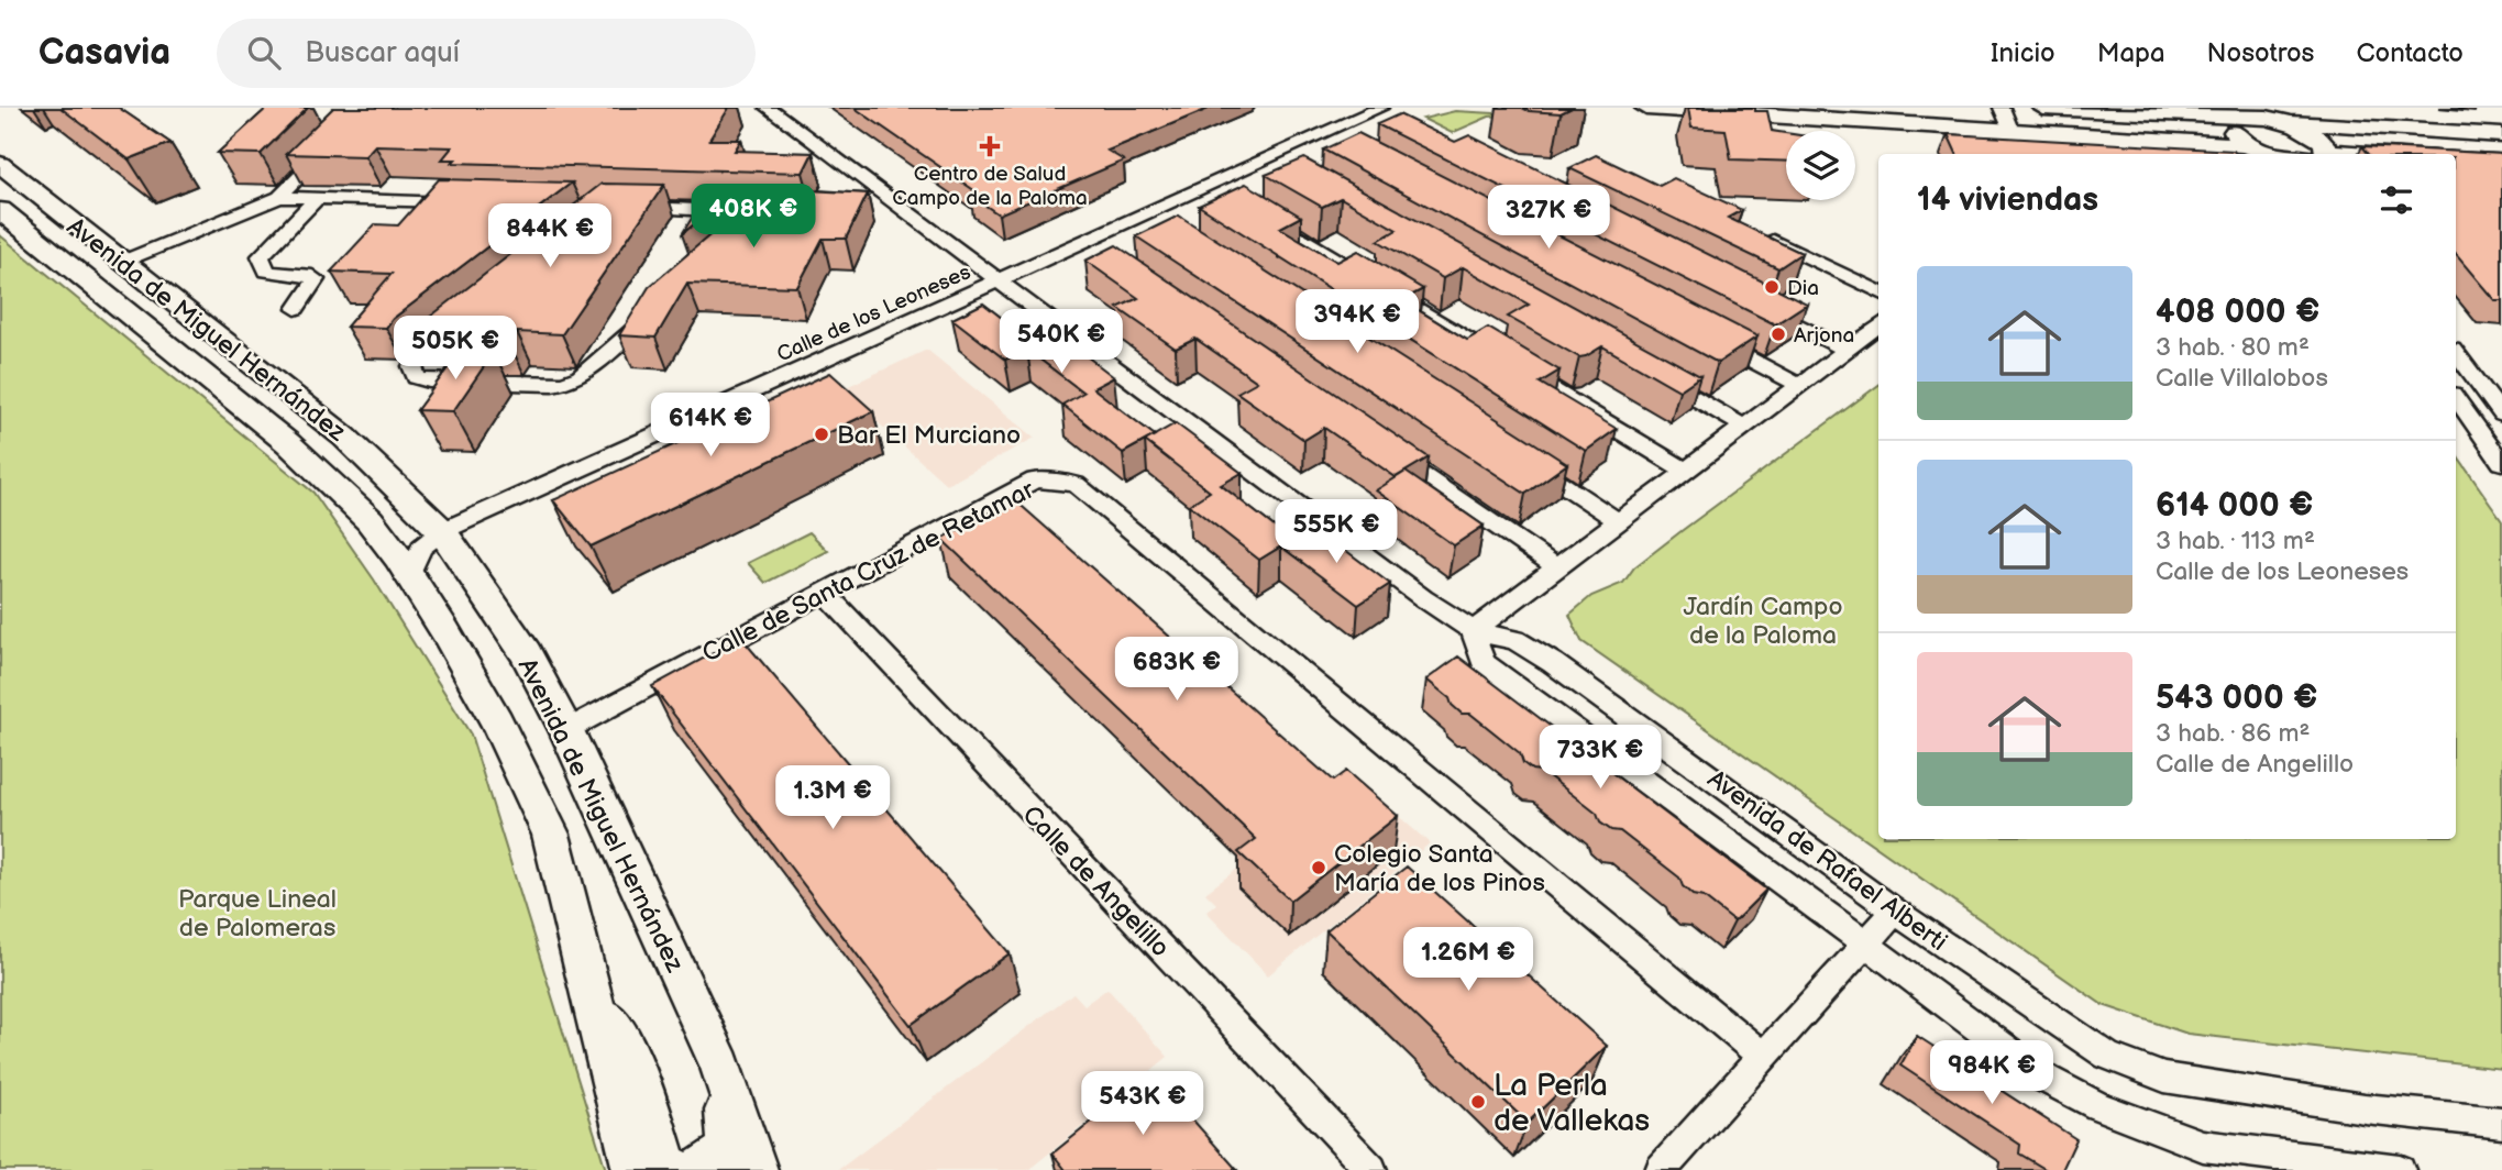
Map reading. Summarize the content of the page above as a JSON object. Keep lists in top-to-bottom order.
{
  "streets": {
    "street": [
      "Calle de los Leoneses",
      "Avenida de Miguel Hernández",
      "Calle de Santa Cruz de Retamar",
      "Avenida de Rafael Alberti",
      "Calle de Angelillo"
    ]
  },
  "crossings": [
    ["Calle de los Leoneses", "Avenida de Miguel Hernández"],
    ["Avenida de Miguel Hernández", "Calle de Santa Cruz de Retamar"],
    ["Calle de Santa Cruz de Retamar", "Calle de Angelillo"]
  ],
  "parks": ["Jardín Campo de la Paloma", "Parque Lineal de Palomeras"],
  "places": {
    "health": ["Centro de Salud Campo de la Paloma"],
    "other": [
      "Dia",
      "Arjona",
      "Bar El Murciano",
      "Colegio Santa María de los Pinos",
      "La Perla de Vallekas"
    ]
  },
  "page": {
    "header": "Casavia",
    "search": "Buscar aquí",
    "nav": [
      "Inicio",
      "Mapa",
      "Nosotros",
      "Contacto"
    ],
    "heading": "14 viviendas",
    "price": [
      "408K €",
      "327K €",
      "844K €",
      "394K €",
      "540K €",
      "505K €",
      "614K €",
      "555K €",
      "683K €",
      "733K €",
      "1.3M €",
      "1.26M €",
      "984K €",
      "543K €"
    ],
    "list": [
      {
        "name": "408 000 €",
        "note": "3 hab. · 80 m² · Calle Villalobos"
      },
      {
        "name": "614 000 €",
        "note": "3 hab. · 113 m² · Calle de los Leoneses"
      },
      {
        "name": "543 000 €",
        "note": "3 hab. · 86 m² · Calle de Angelillo"
      }
    ]
  }
}
